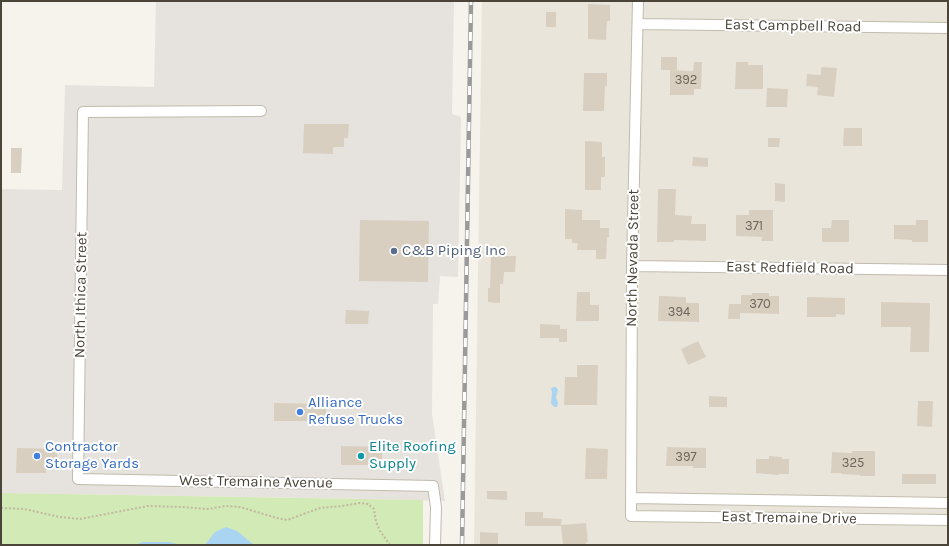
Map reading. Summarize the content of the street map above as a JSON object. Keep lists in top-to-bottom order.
{
  "streets": {
    "street": [
      "East Campbell Road",
      "North Nevada Street",
      "East Redfield Road",
      "North Ithica Street",
      "West Tremaine Avenue",
      "East Tremaine Drive"
    ]
  },
  "crossings": [
    ["East Campbell Road", "North Nevada Street"],
    ["North Nevada Street", "East Redfield Road"],
    ["North Nevada Street", "East Tremaine Drive"],
    ["North Ithica Street", "West Tremaine Avenue"]
  ],
  "places": [
    "C&B Piping Inc",
    "Alliance Refuse Trucks",
    "Contractor Storage Yards",
    "Elite Roofing Supply"
  ],
  "house_numbers": [
    "392",
    "371",
    "370",
    "394",
    "397",
    "325"
  ]
}
